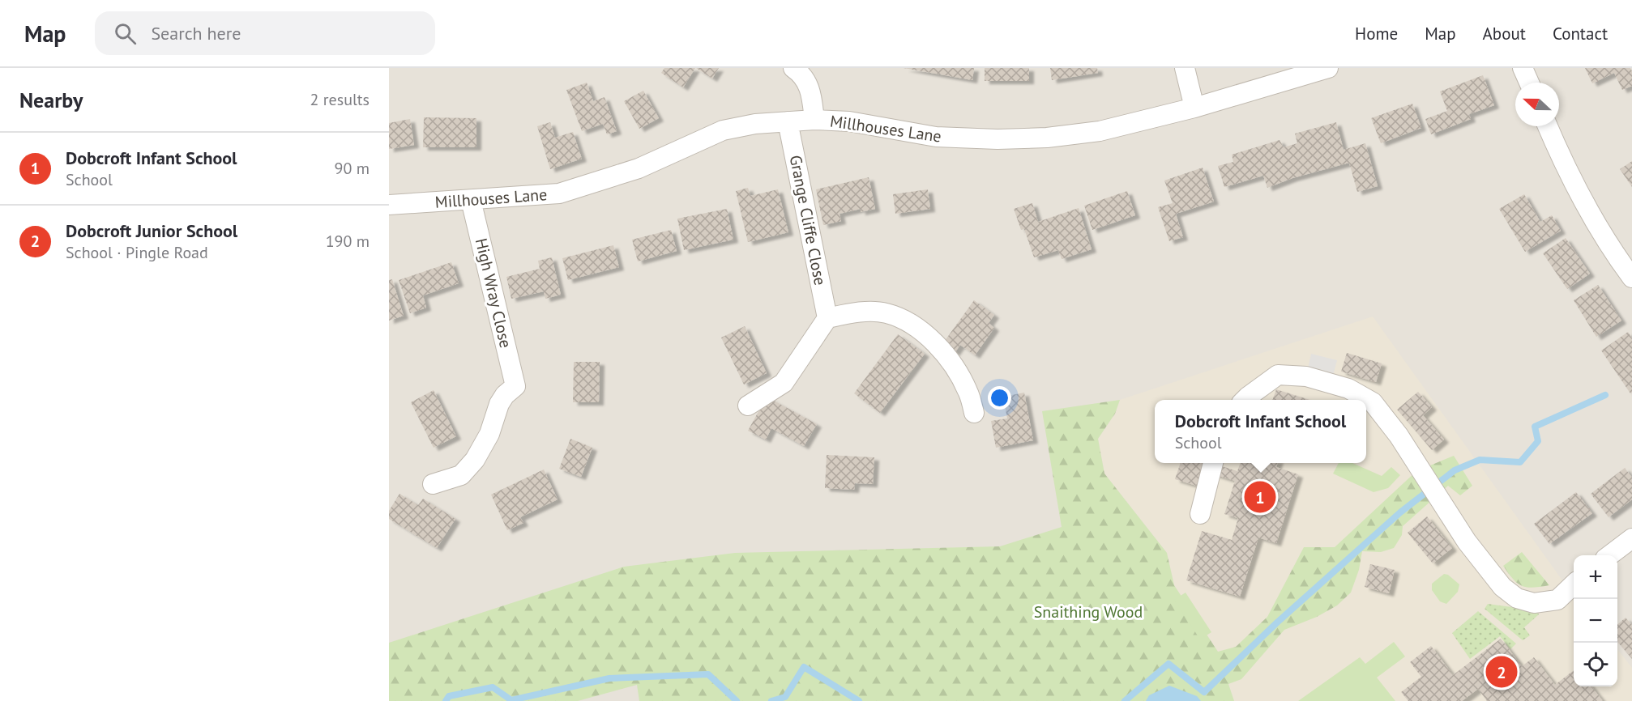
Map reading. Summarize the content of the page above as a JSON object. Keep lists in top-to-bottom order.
{
  "streets": {
    "street": ["Millhouses Lane", "Grange Cliffe Close", "High Wray Close"]
  },
  "crossings": [
    ["Millhouses Lane", "Grange Cliffe Close"],
    ["Millhouses Lane", "High Wray Close"]
  ],
  "parks": ["Snaithing Wood"],
  "north": "left",
  "page": {
    "header": "Map",
    "search": "Search here",
    "nav": [
      "Home",
      "Map",
      "About",
      "Contact"
    ],
    "heading": ["Nearby", "2 results"],
    "list": [
      {
        "mark": "1",
        "name": "Dobcroft Infant School",
        "note": "School",
        "value": "90 m"
      },
      {
        "mark": "2",
        "name": "Dobcroft Junior School",
        "note": "School · Pingle Road",
        "value": "190 m"
      }
    ],
    "popup": ["Dobcroft Infant School", "School"],
    "pins": ["1", "2"],
    "map_buttons": ["+", "−"]
  }
}
